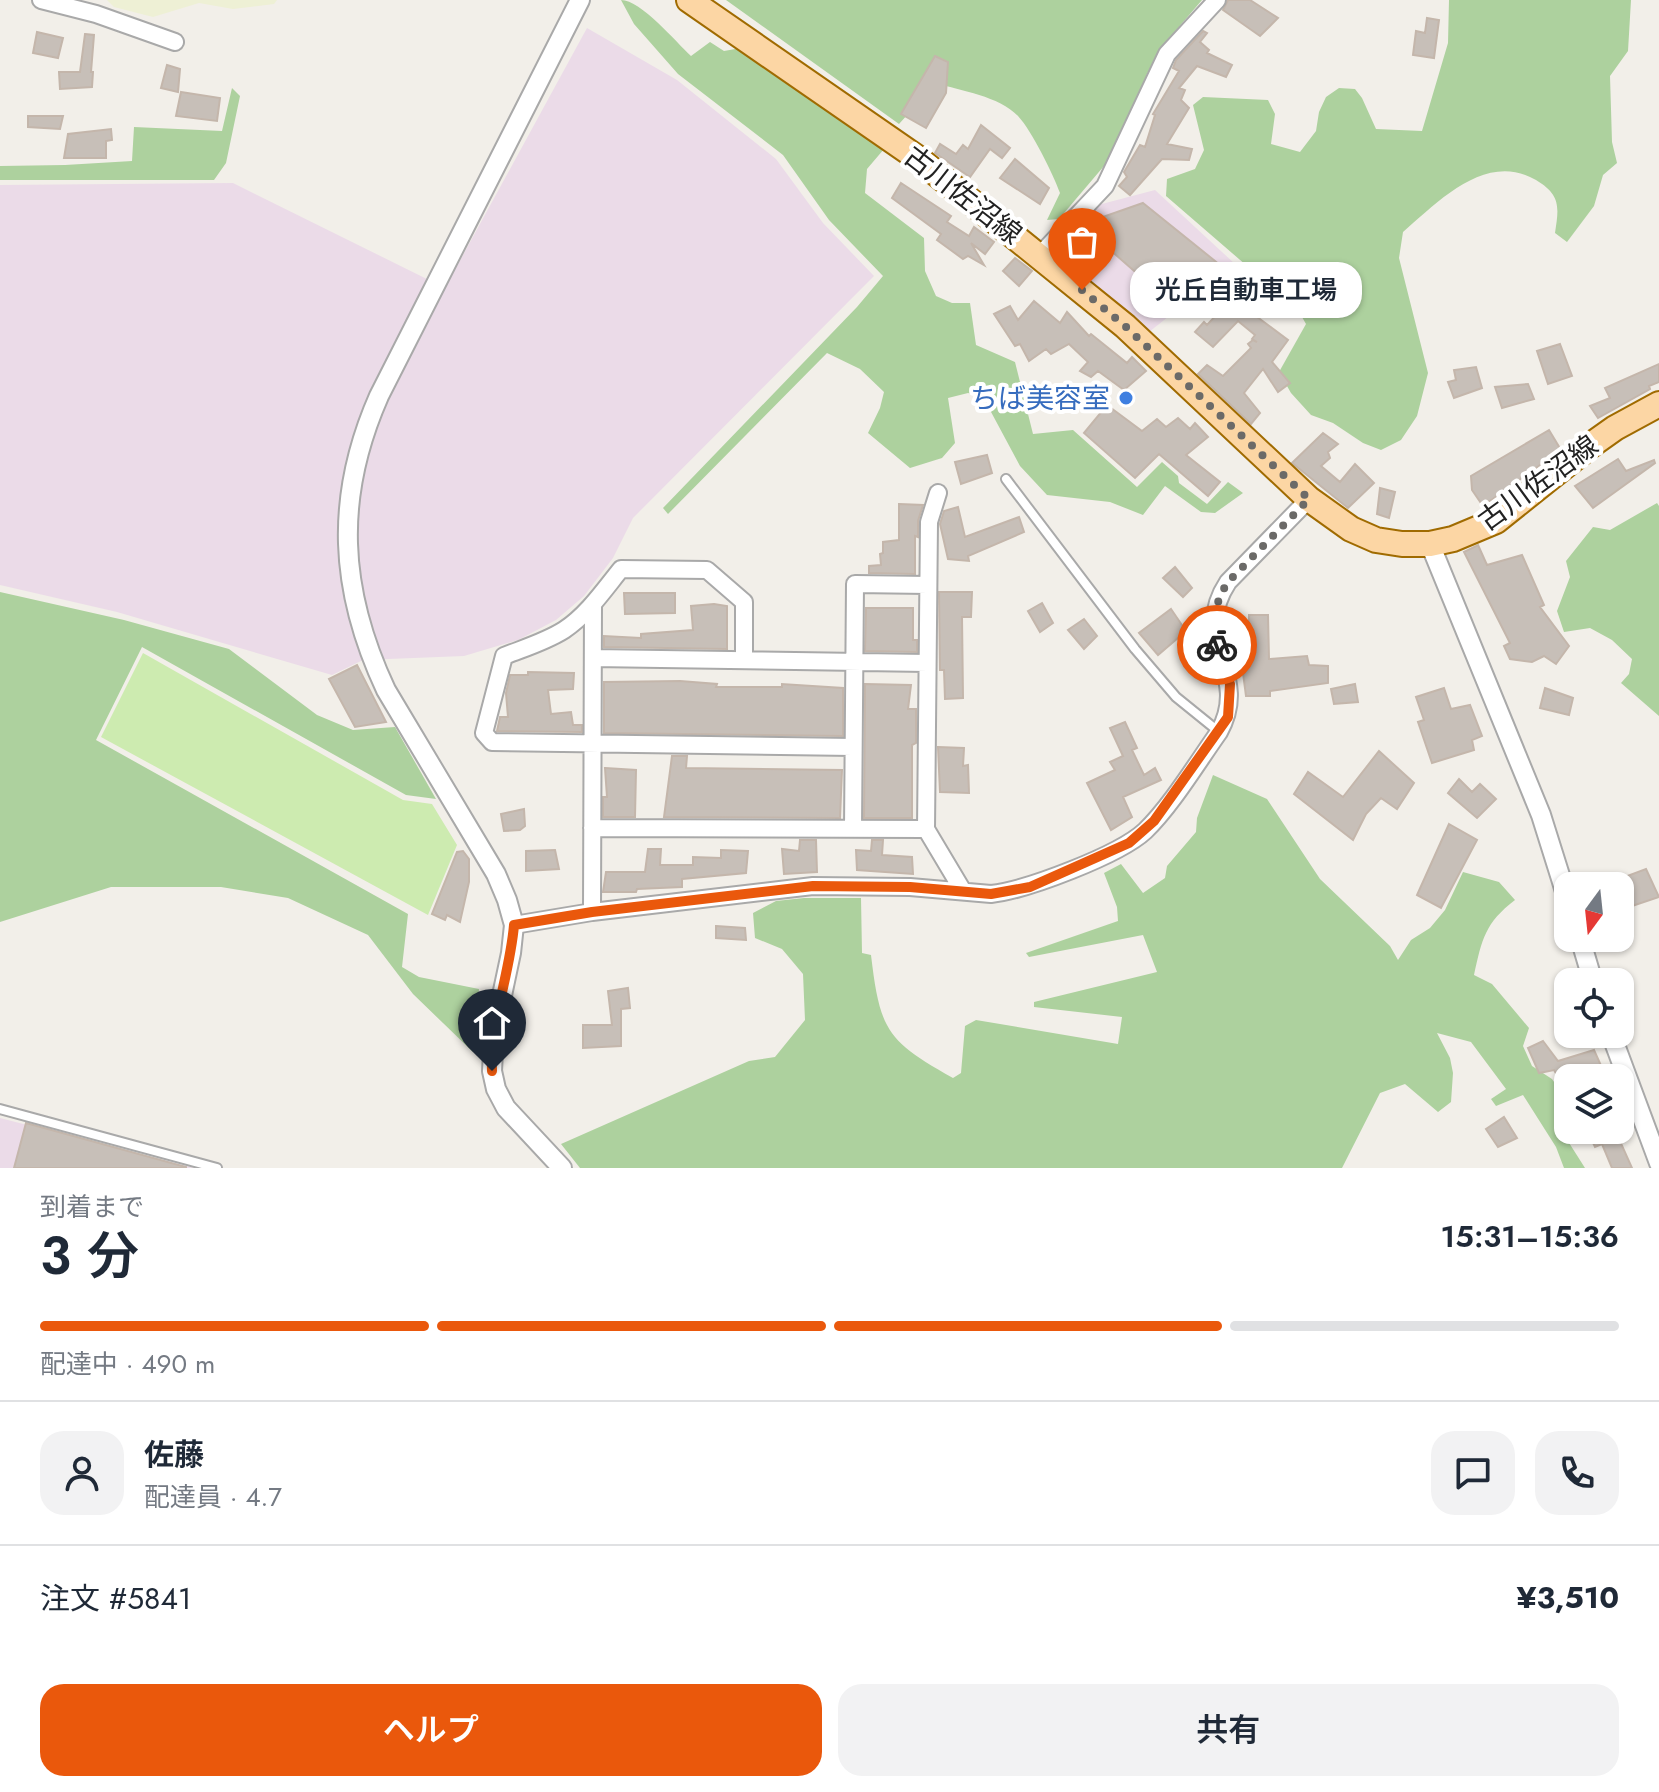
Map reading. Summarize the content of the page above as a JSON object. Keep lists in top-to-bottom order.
{
  "streets": {
    "main road": ["古川佐沼線"]
  },
  "places": ["光丘自動車工場", "ちば美容室"],
  "north": "bottom",
  "page": {
    "bubble": "光丘自動車工場",
    "heading": ["3 分", "到着まで", "15:31–15:36"],
    "panel": [
      "佐藤",
      "配達員 · 4.7",
      "注文 #5841",
      "¥3,510"
    ],
    "bar": "配達中 · 490 m",
    "buttons": ["ヘルプ", "共有"]
  }
}
